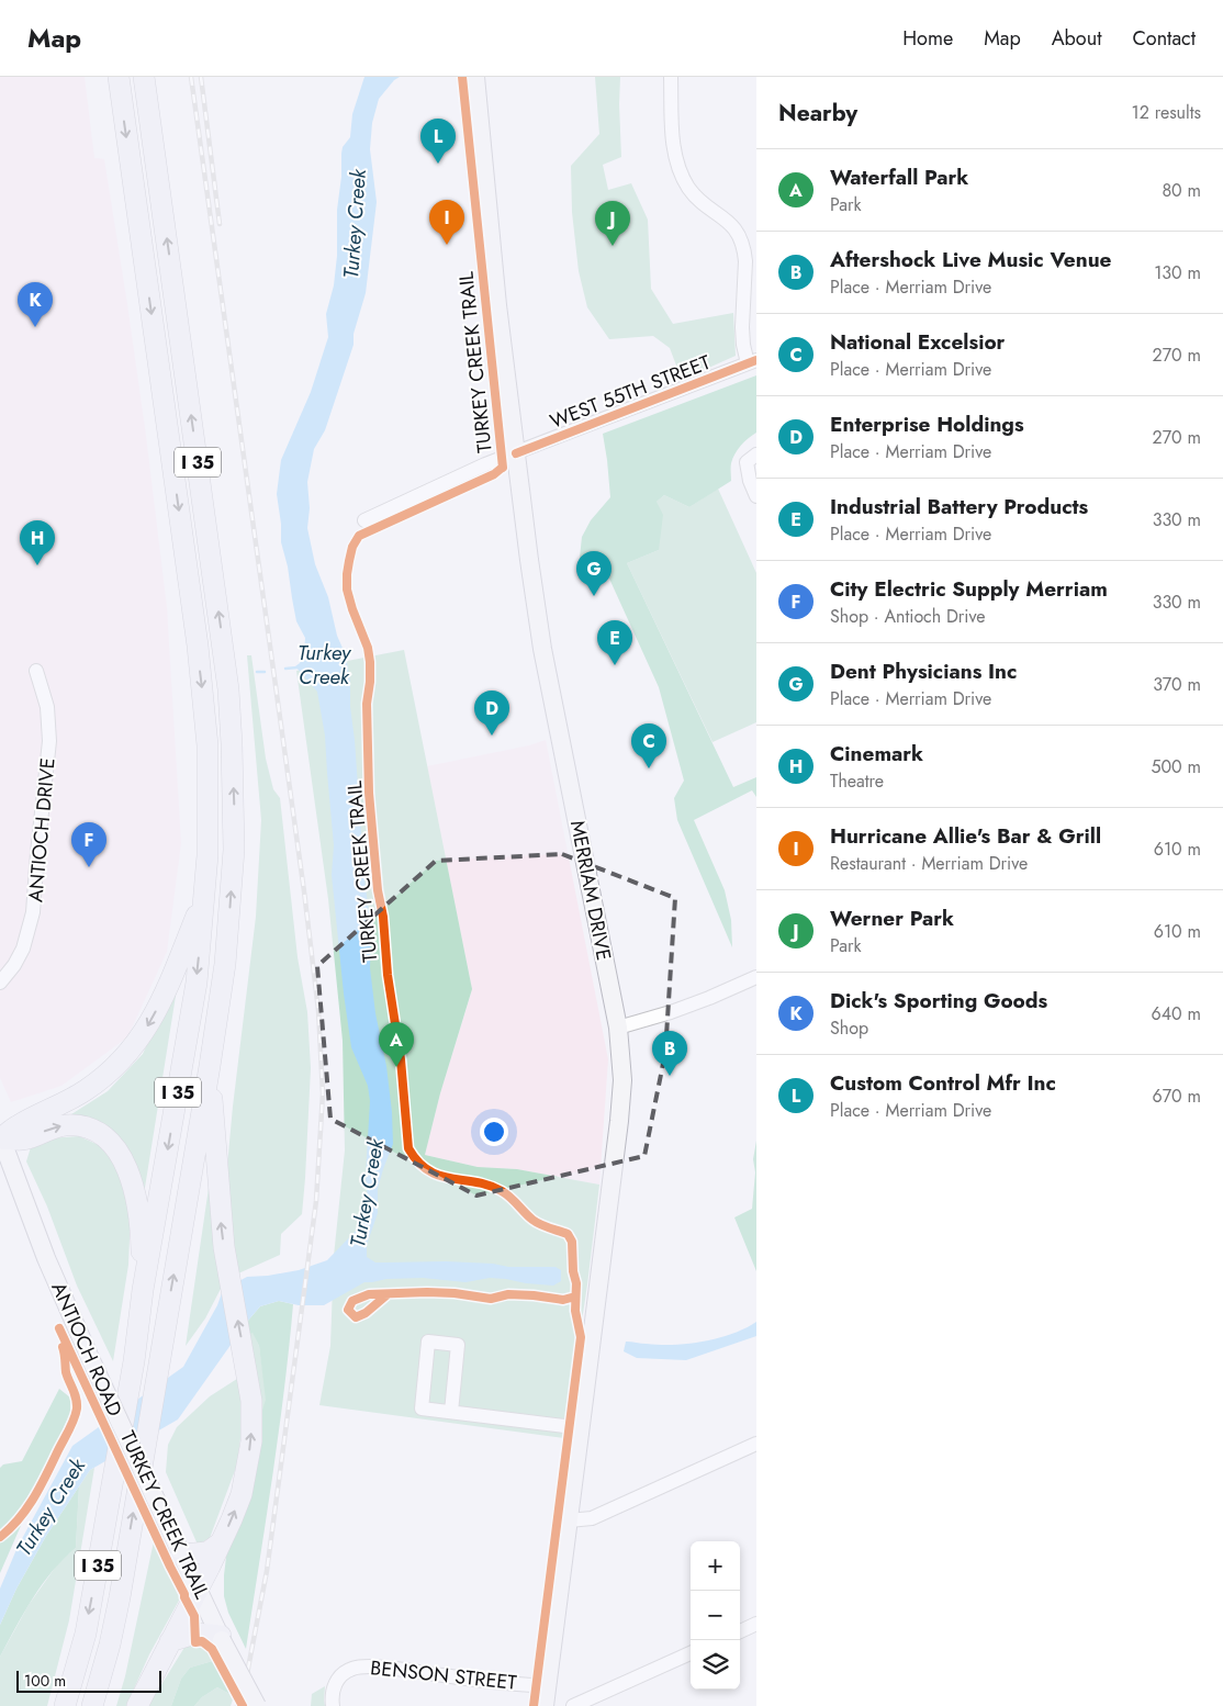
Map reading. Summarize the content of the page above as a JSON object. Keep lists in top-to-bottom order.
{
  "streets": {
    "highway": ["I 35"],
    "main road": ["MERRIAM DRIVE", "ANTIOCH ROAD"],
    "street": ["WEST 55TH STREET", "ANTIOCH DRIVE", "BENSON STREET"],
    "cycle path": ["TURKEY CREEK TRAIL"]
  },
  "crossings": [
    ["WEST 55TH STREET", "MERRIAM DRIVE"],
    ["MERRIAM DRIVE", "BENSON STREET"]
  ],
  "water": ["Turkey Creek"],
  "scale_bar": "100 m",
  "page": {
    "header": "Map",
    "nav": [
      "Home",
      "Map",
      "About",
      "Contact"
    ],
    "heading": ["Nearby", "12 results"],
    "pins": [
      "L",
      "I",
      "J",
      "K",
      "H",
      "G",
      "E",
      "D",
      "C",
      "F",
      "A",
      "B"
    ],
    "list": [
      {
        "mark": "A",
        "name": "Waterfall Park",
        "note": "Park",
        "value": "80 m"
      },
      {
        "mark": "B",
        "name": "Aftershock Live Music Venue",
        "note": "Place · Merriam Drive",
        "value": "130 m"
      },
      {
        "mark": "C",
        "name": "National Excelsior",
        "note": "Place · Merriam Drive",
        "value": "270 m"
      },
      {
        "mark": "D",
        "name": "Enterprise Holdings",
        "note": "Place · Merriam Drive",
        "value": "270 m"
      },
      {
        "mark": "E",
        "name": "Industrial Battery Products",
        "note": "Place · Merriam Drive",
        "value": "330 m"
      },
      {
        "mark": "F",
        "name": "City Electric Supply Merriam",
        "note": "Shop · Antioch Drive",
        "value": "330 m"
      },
      {
        "mark": "G",
        "name": "Dent Physicians Inc",
        "note": "Place · Merriam Drive",
        "value": "370 m"
      },
      {
        "mark": "H",
        "name": "Cinemark",
        "note": "Theatre",
        "value": "500 m"
      },
      {
        "mark": "I",
        "name": "Hurricane Allie's Bar & Grill",
        "note": "Restaurant · Merriam Drive",
        "value": "610 m"
      },
      {
        "mark": "J",
        "name": "Werner Park",
        "note": "Park",
        "value": "610 m"
      },
      {
        "mark": "K",
        "name": "Dick's Sporting Goods",
        "note": "Shop",
        "value": "640 m"
      },
      {
        "mark": "L",
        "name": "Custom Control Mfr Inc",
        "note": "Place · Merriam Drive",
        "value": "670 m"
      }
    ],
    "map_buttons": ["+", "−"],
    "scale": "100 m"
  }
}
